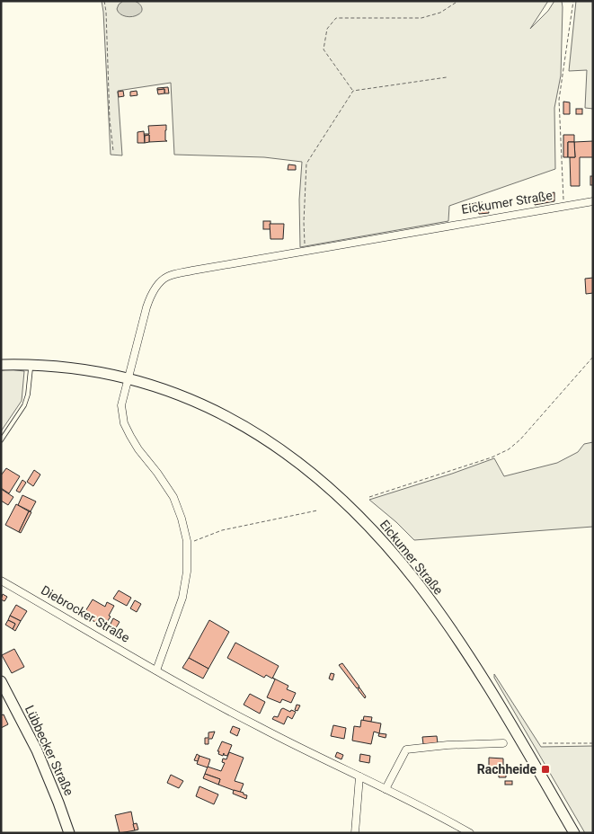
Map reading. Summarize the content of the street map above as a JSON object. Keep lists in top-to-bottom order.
{
  "streets": {
    "main road": ["Eickumer Straße", "Lübbecker Straße"],
    "street": ["Diebrocker Straße"]
  },
  "places": {
    "transit": ["Rachheide"]
  }
}
